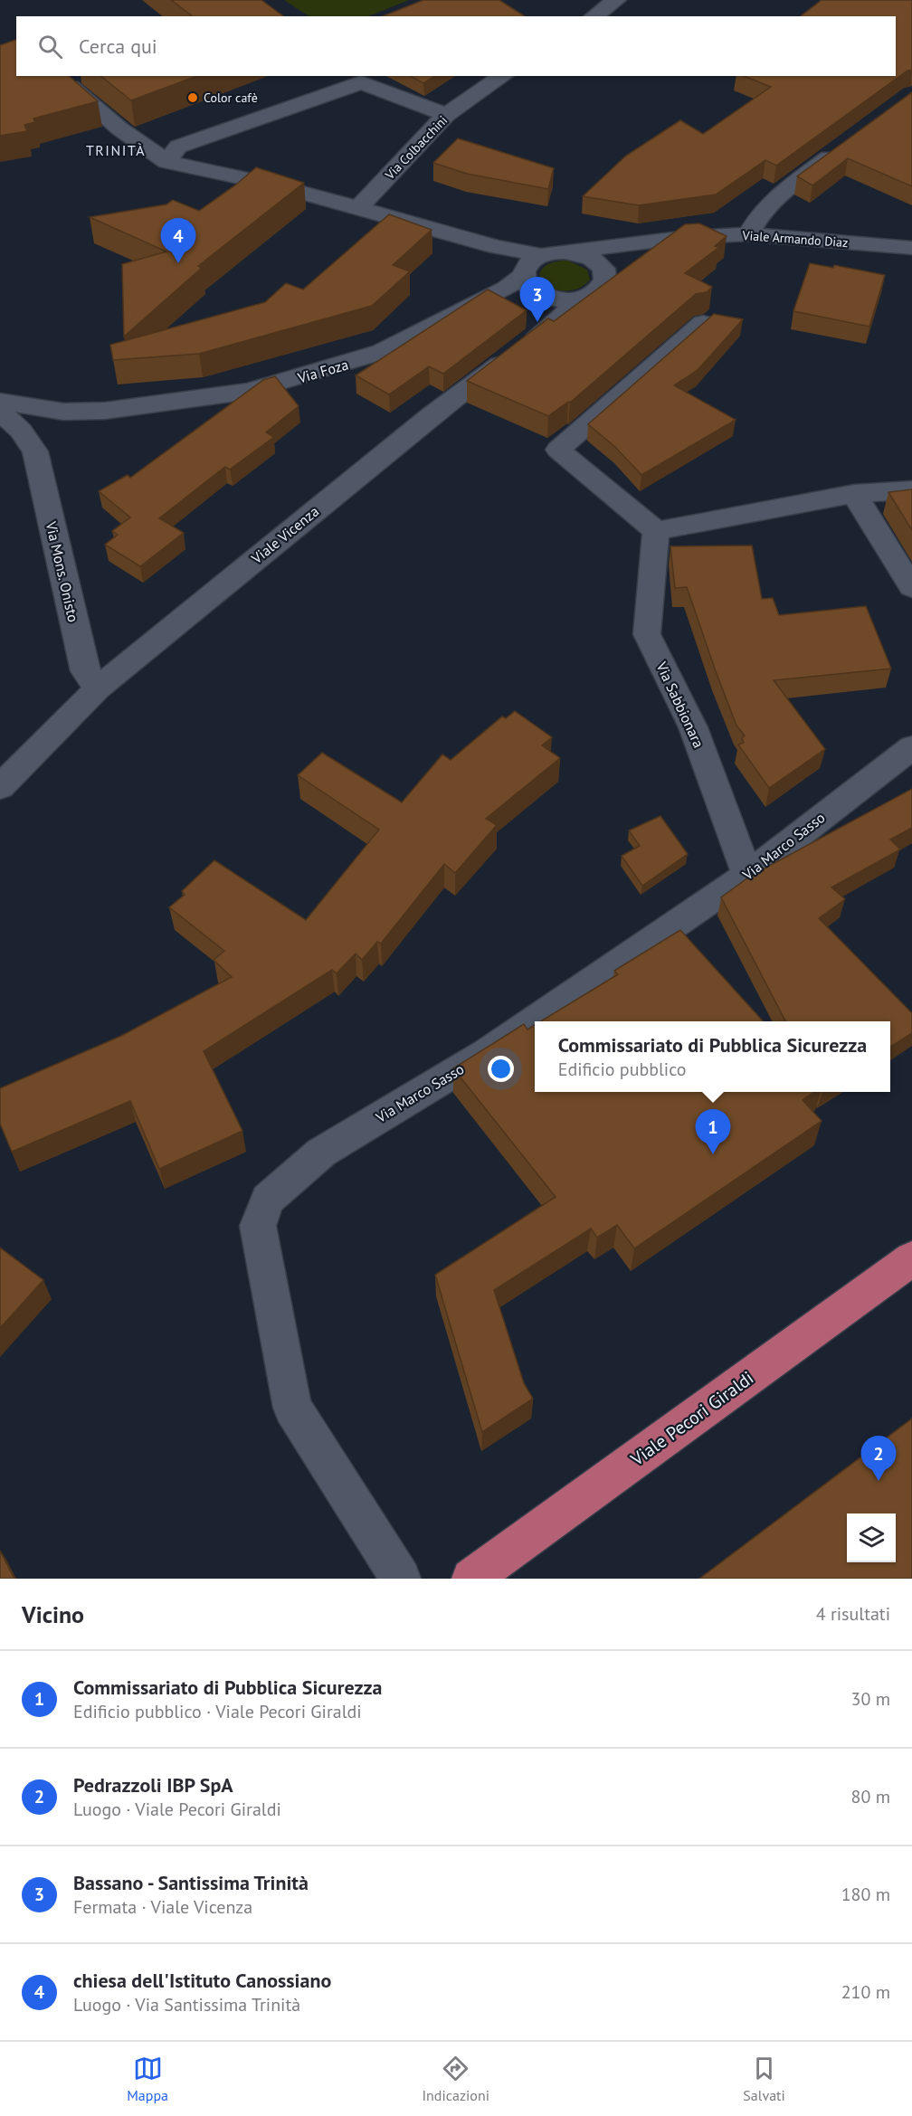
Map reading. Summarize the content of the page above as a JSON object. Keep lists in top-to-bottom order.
{
  "streets": {
    "main road": ["Viale Pecori Giraldi"],
    "street": [
      "Via Colbacchini",
      "Viale Armando Diaz",
      "Via Foza",
      "Viale Vicenza",
      "Via Mons. Onisto",
      "Via Sabbionara",
      "Via Marco Sasso"
    ]
  },
  "crossings": [
    ["Viale Armando Diaz", "Via Foza"],
    ["Viale Armando Diaz", "Viale Vicenza"],
    ["Via Foza", "Viale Vicenza"],
    ["Via Foza", "Via Mons. Onisto"],
    ["Viale Vicenza", "Via Mons. Onisto"],
    ["Via Sabbionara", "Via Marco Sasso"]
  ],
  "districts": ["TRINITÀ"],
  "places": ["Color cafè"],
  "page": {
    "search": "Cerca qui",
    "pins": [
      "4",
      "3",
      "1",
      "2"
    ],
    "popup": ["Commissariato di Pubblica Sicurezza", "Edificio pubblico"],
    "heading": ["Vicino", "4 risultati"],
    "list": [
      {
        "mark": "1",
        "name": "Commissariato di Pubblica Sicurezza",
        "note": "Edificio pubblico · Viale Pecori Giraldi",
        "value": "30 m"
      },
      {
        "mark": "2",
        "name": "Pedrazzoli IBP SpA",
        "note": "Luogo · Viale Pecori Giraldi",
        "value": "80 m"
      },
      {
        "mark": "3",
        "name": "Bassano - Santissima Trinità",
        "note": "Fermata · Viale Vicenza",
        "value": "180 m"
      },
      {
        "mark": "4",
        "name": "chiesa dell'Istituto Canossiano",
        "note": "Luogo · Via Santissima Trinità",
        "value": "210 m"
      }
    ],
    "nav": ["Mappa", "Indicazioni", "Salvati"]
  }
}
